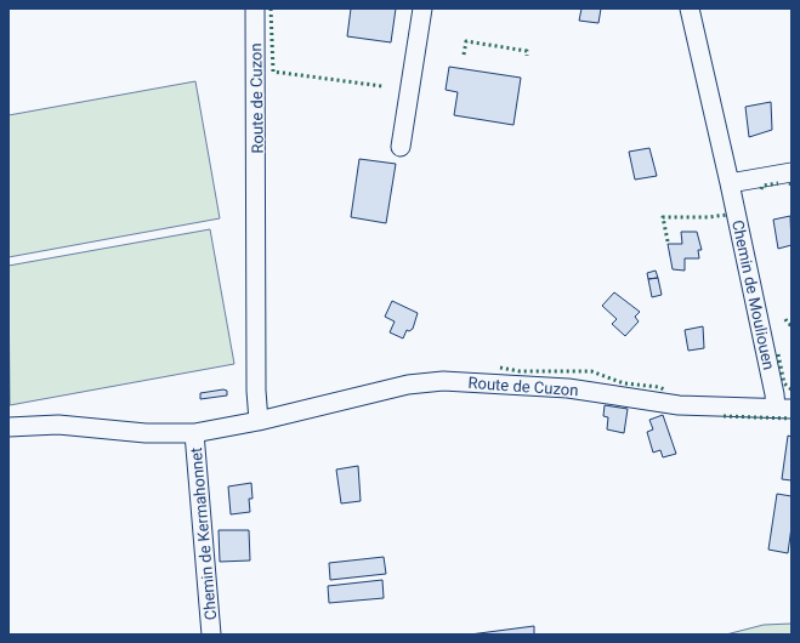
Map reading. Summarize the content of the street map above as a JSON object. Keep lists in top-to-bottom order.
{
  "streets": {
    "street": ["Route de Cuzon", "Chemin de Mouliouen", "Chemin de Kermahonnet"]
  },
  "crossings": [
    ["Route de Cuzon", "Chemin de Mouliouen"],
    ["Route de Cuzon", "Chemin de Kermahonnet"]
  ]
}
